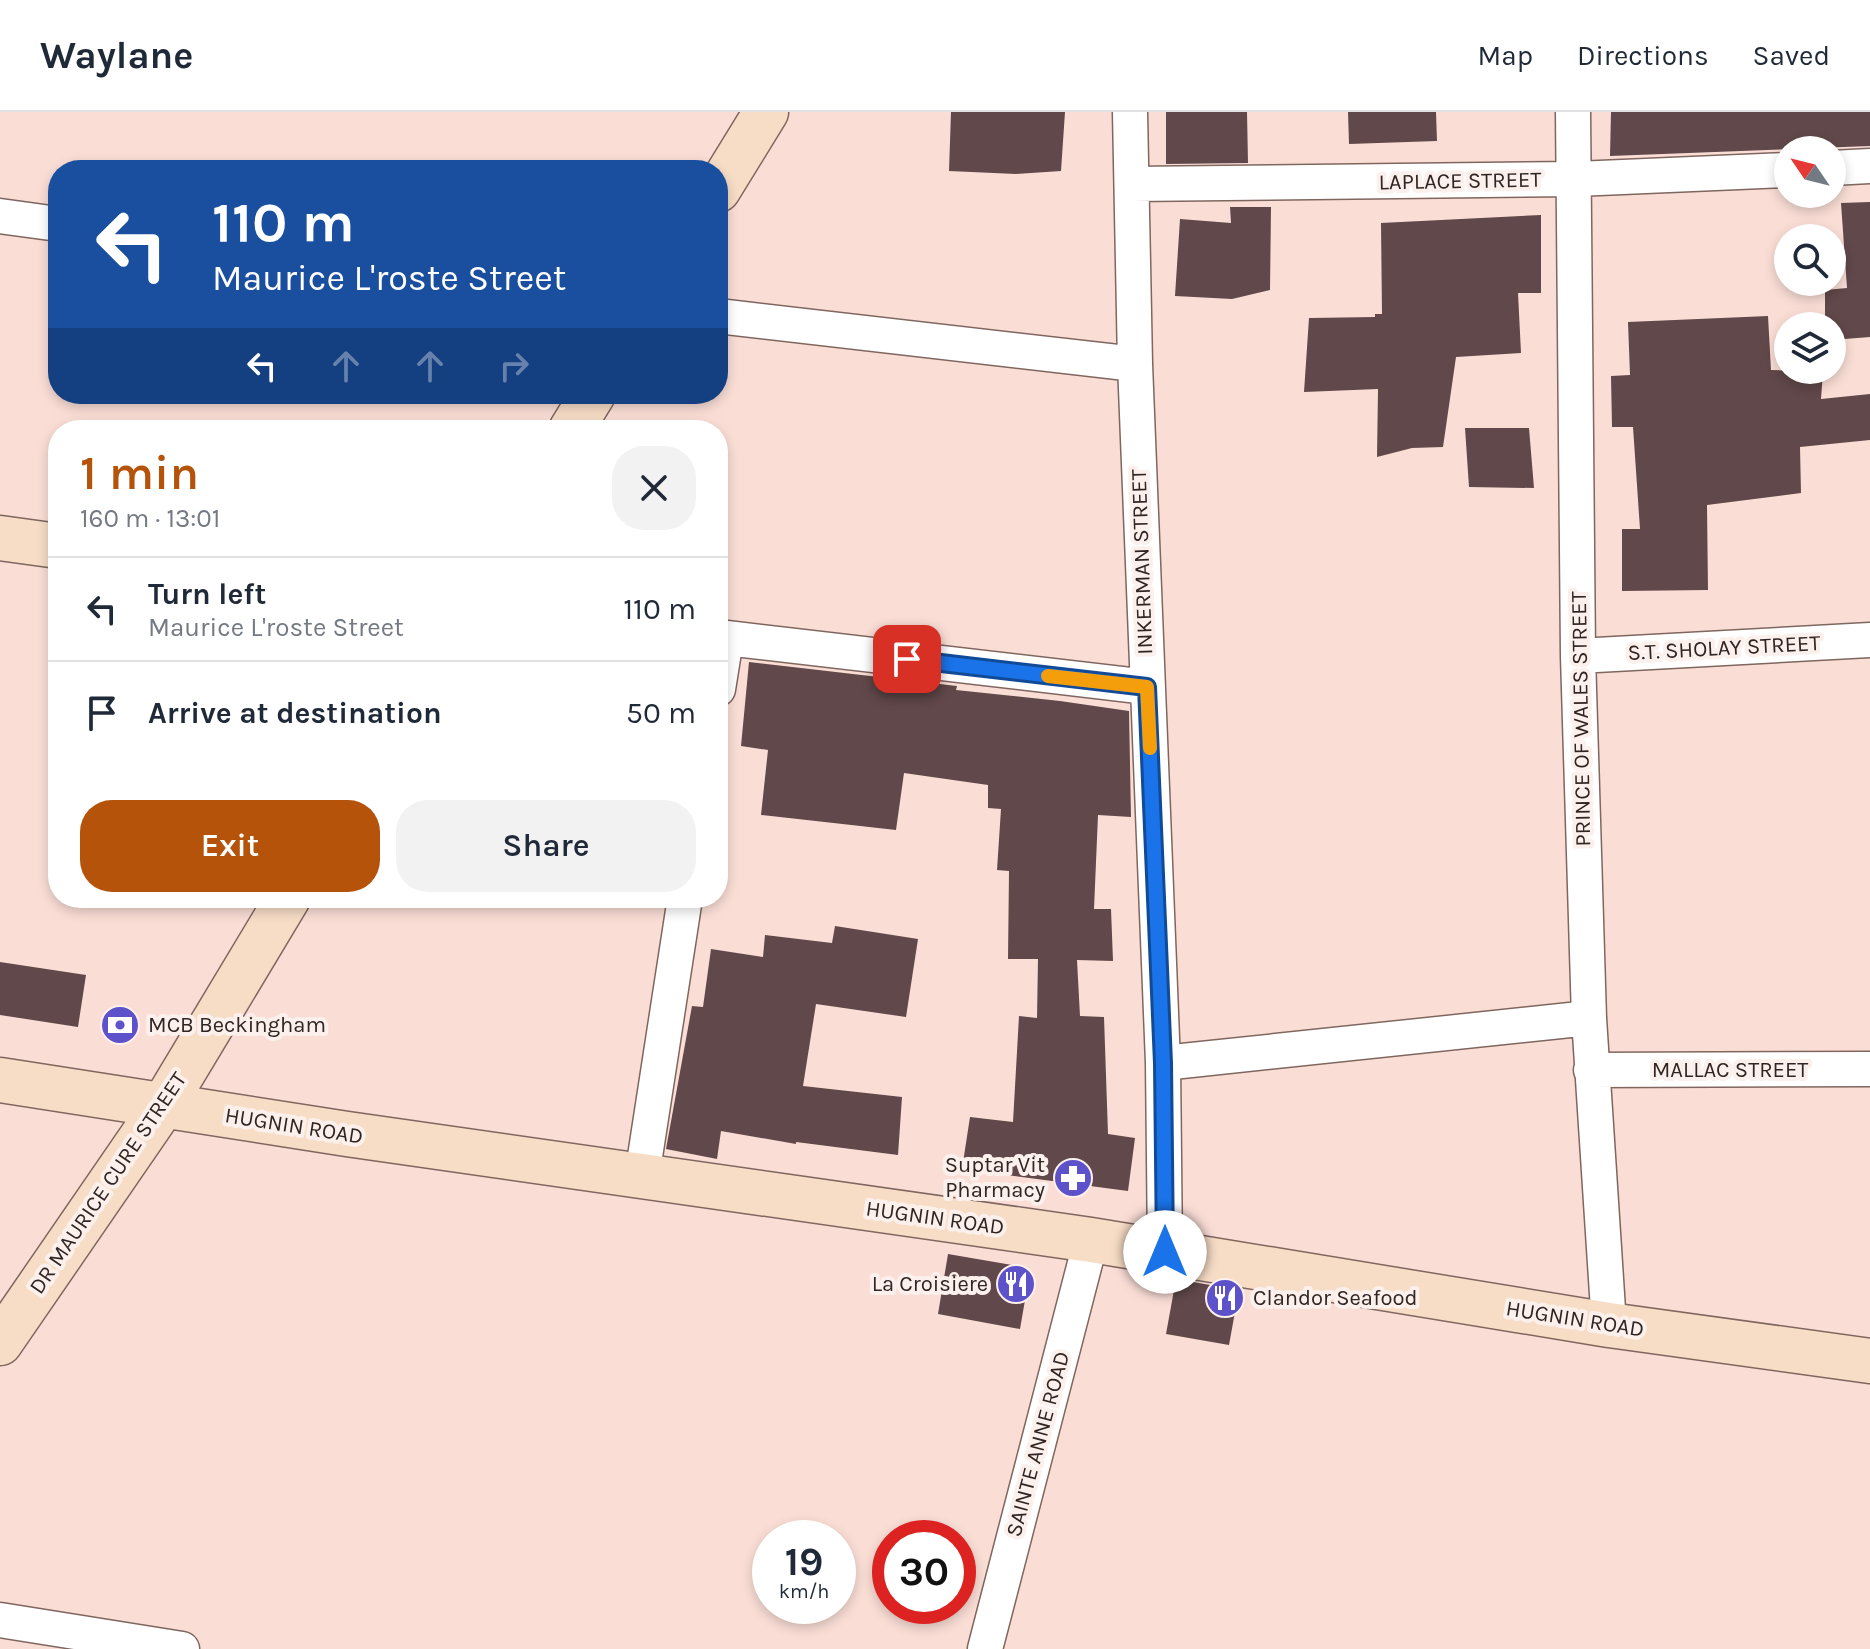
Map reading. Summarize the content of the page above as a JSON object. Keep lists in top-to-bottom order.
{
  "streets": {
    "main road": ["HUGNIN ROAD", "DR MAURICE CURE STREET"],
    "street": [
      "LAPLACE STREET",
      "INKERMAN STREET",
      "S.T. SHOLAY STREET",
      "PRINCE OF WALES STREET",
      "MALLAC STREET",
      "SAINTE ANNE ROAD"
    ]
  },
  "crossings": [
    ["LAPLACE STREET", "INKERMAN STREET"],
    ["LAPLACE STREET", "PRINCE OF WALES STREET"],
    ["INKERMAN STREET", "HUGNIN ROAD"],
    ["S.T. SHOLAY STREET", "PRINCE OF WALES STREET"],
    ["PRINCE OF WALES STREET", "MALLAC STREET"],
    ["PRINCE OF WALES STREET", "HUGNIN ROAD"],
    ["HUGNIN ROAD", "DR MAURICE CURE STREET"],
    ["HUGNIN ROAD", "SAINTE ANNE ROAD"]
  ],
  "places": {
    "bank": ["MCB Beckingham"],
    "pharmacy": ["Suptar Vit Pharmacy"],
    "restaurant": ["La Croisiere", "Clandor Seafood"]
  },
  "north": "top left",
  "page": {
    "header": "Waylane",
    "nav": ["Map", "Directions", "Saved"],
    "turn": ["110 m", "Maurice L'roste Street"],
    "heading": ["1 min", "160 m · 13:01"],
    "list": [
      {
        "name": "Turn left",
        "note": "Maurice L'roste Street",
        "value": "110 m"
      },
      {
        "name": "Arrive at destination",
        "value": "50 m"
      }
    ],
    "buttons": ["Exit", "Share"],
    "speed": "19 km/h",
    "limit": "30"
  }
}
